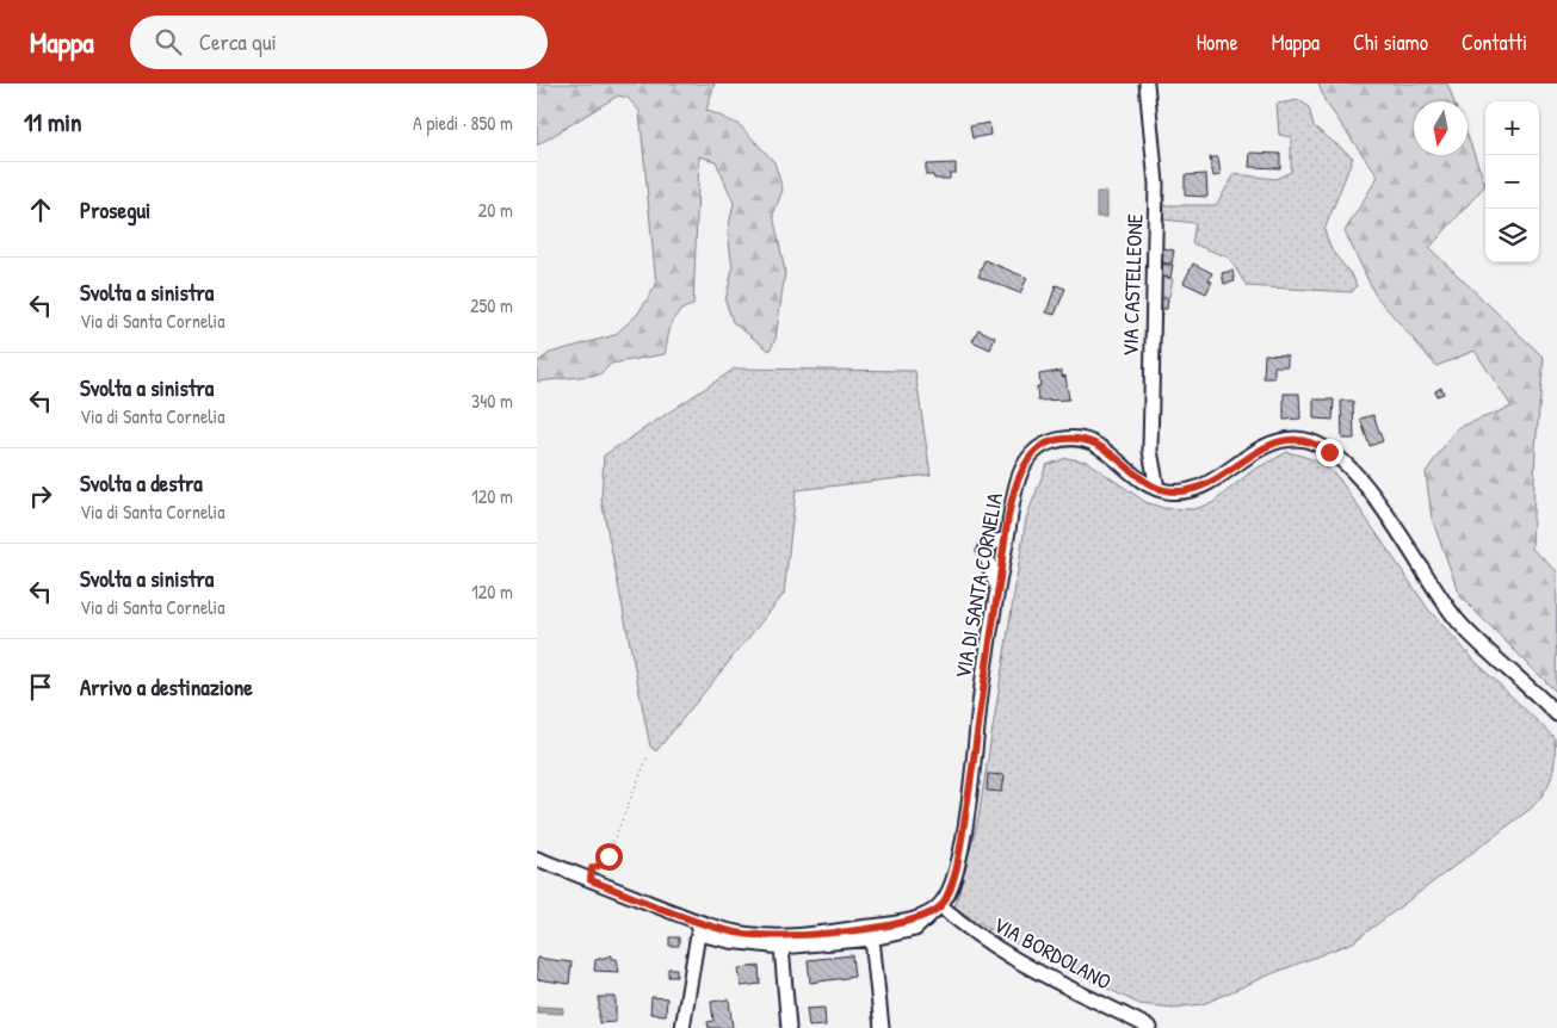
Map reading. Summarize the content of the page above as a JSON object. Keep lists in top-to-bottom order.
{
  "streets": {
    "street": ["VIA CASTELLEONE", "VIA DI SANTA CORNELIA", "VIA BORDOLANO"]
  },
  "crossings": [
    ["VIA CASTELLEONE", "VIA DI SANTA CORNELIA"],
    ["VIA DI SANTA CORNELIA", "VIA BORDOLANO"]
  ],
  "north": "bottom",
  "page": {
    "header": "Mappa",
    "search": "Cerca qui",
    "nav": [
      "Home",
      "Mappa",
      "Chi siamo",
      "Contatti"
    ],
    "heading": ["11 min", "A piedi · 850 m"],
    "map_buttons": ["+", "−"],
    "list": [
      ["Prosegui", "20 m"],
      ["Svolta a sinistra", "Via di Santa Cornelia", "250 m"],
      ["Svolta a sinistra", "Via di Santa Cornelia", "340 m"],
      ["Svolta a destra", "Via di Santa Cornelia", "120 m"],
      ["Svolta a sinistra", "Via di Santa Cornelia", "120 m"],
      "Arrivo a destinazione"
    ]
  }
}
